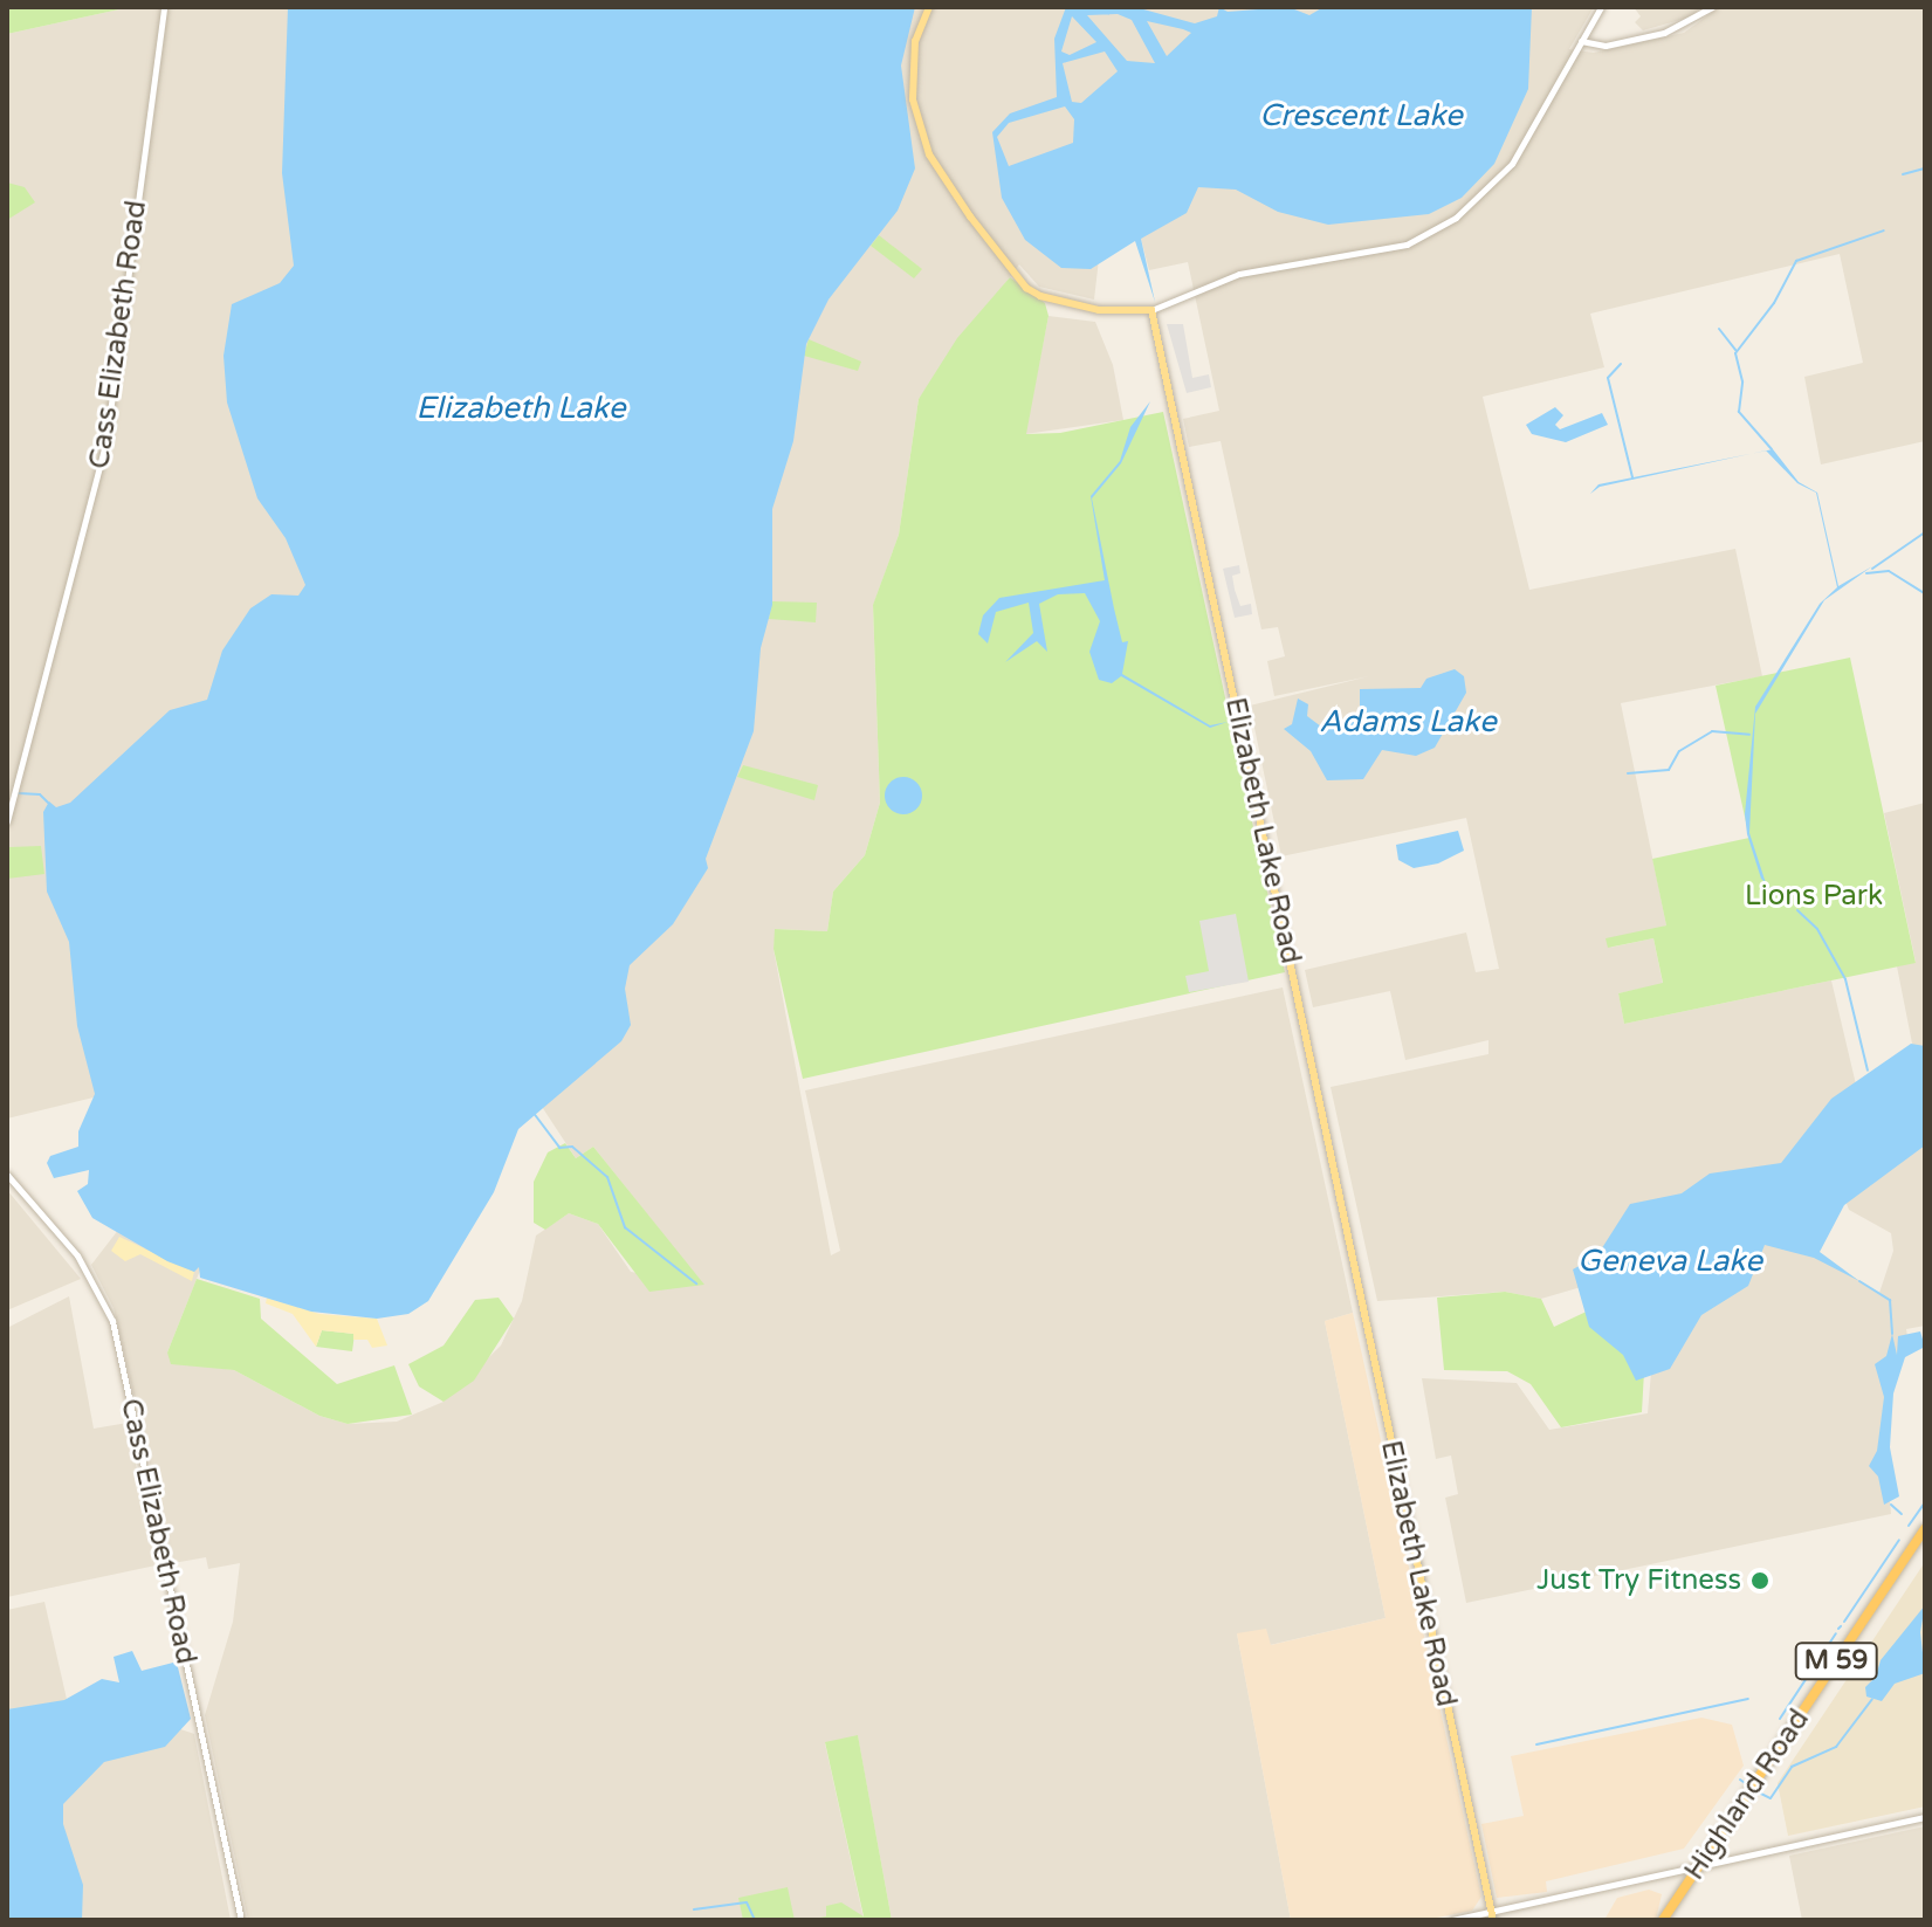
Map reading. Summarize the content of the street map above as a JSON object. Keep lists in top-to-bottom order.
{
  "streets": {
    "highway": ["M 59", "Highland Road"],
    "main road": ["Elizabeth Lake Road"],
    "street": ["Cass Elizabeth Road"]
  },
  "water": [
    "Crescent Lake",
    "Elizabeth Lake",
    "Adams Lake",
    "Geneva Lake"
  ],
  "parks": ["Lions Park"],
  "places": ["Just Try Fitness"]
}
